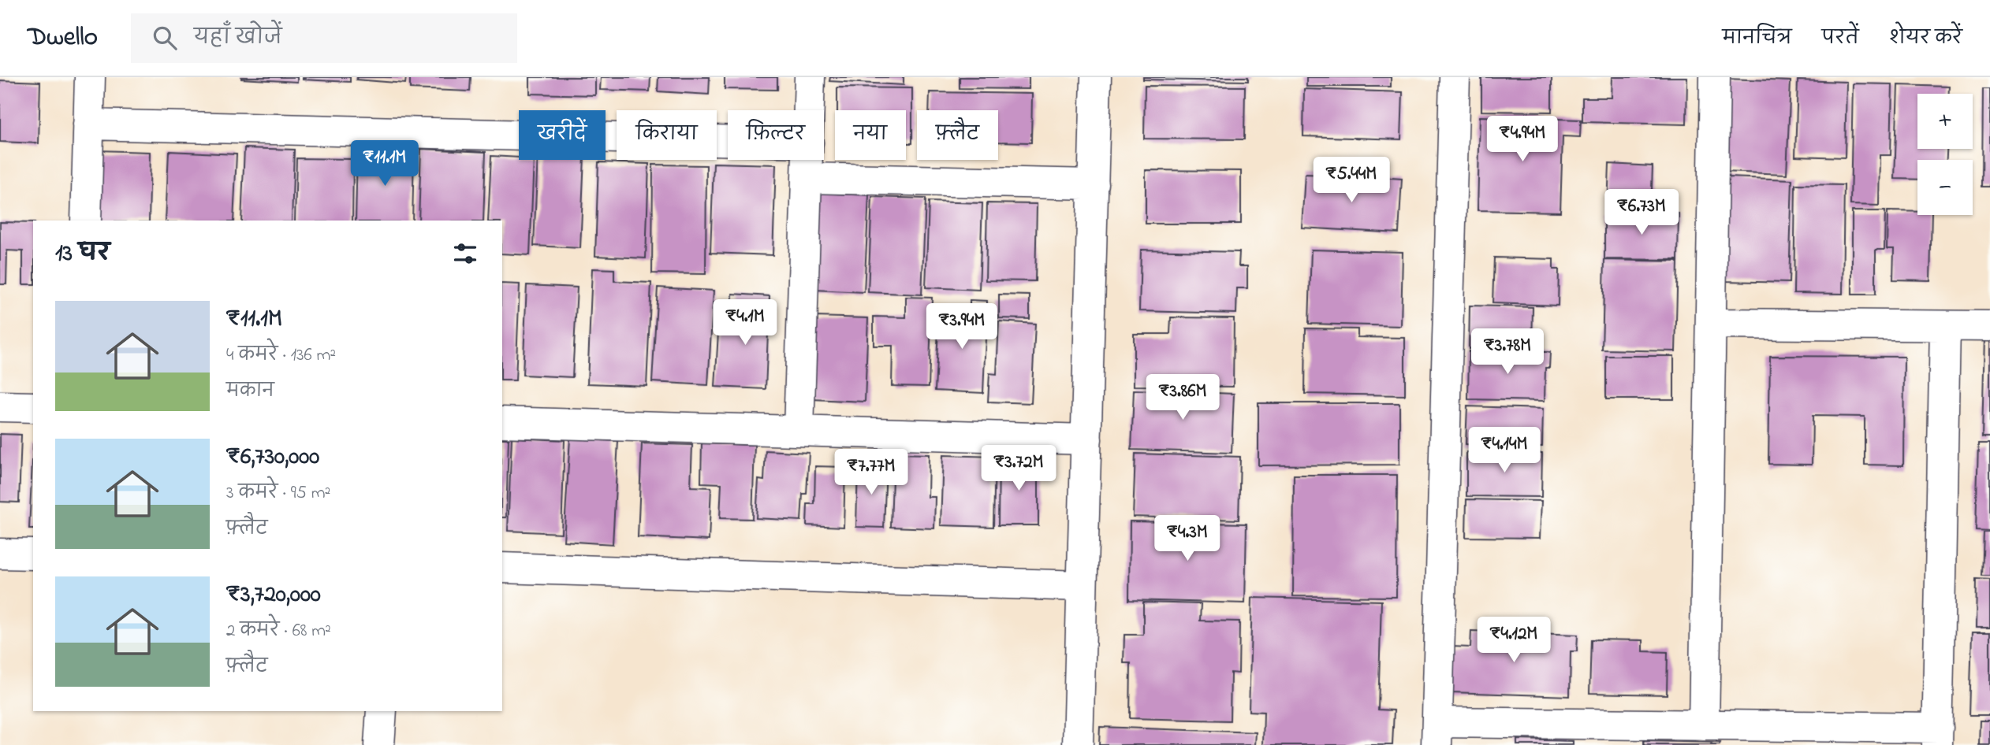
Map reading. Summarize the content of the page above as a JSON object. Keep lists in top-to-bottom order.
{
  "page": {
    "header": "Dwello",
    "search": "यहाँ खोजें",
    "nav": ["मानचित्र", "परतें", "शेयर करें"],
    "map_buttons": ["+", "−"],
    "chip": [
      "खरीदें",
      "किराया",
      "फ़िल्टर",
      "नया",
      "फ़्लैट"
    ],
    "price": [
      "₹4.94M",
      "₹11.1M",
      "₹5.44M",
      "₹6.73M",
      "₹4.1M",
      "₹3.94M",
      "₹3.78M",
      "₹3.86M",
      "₹4.14M",
      "₹3.72M",
      "₹7.77M",
      "₹4.3M",
      "₹4.12M"
    ],
    "heading": "13 घर",
    "list": [
      {
        "name": "₹11.1M",
        "note": "4 कमरे · 136 m² · मकान"
      },
      {
        "name": "₹6,730,000",
        "note": "3 कमरे · 95 m² · फ़्लैट"
      },
      {
        "name": "₹3,720,000",
        "note": "2 कमरे · 68 m² · फ़्लैट"
      }
    ]
  }
}
